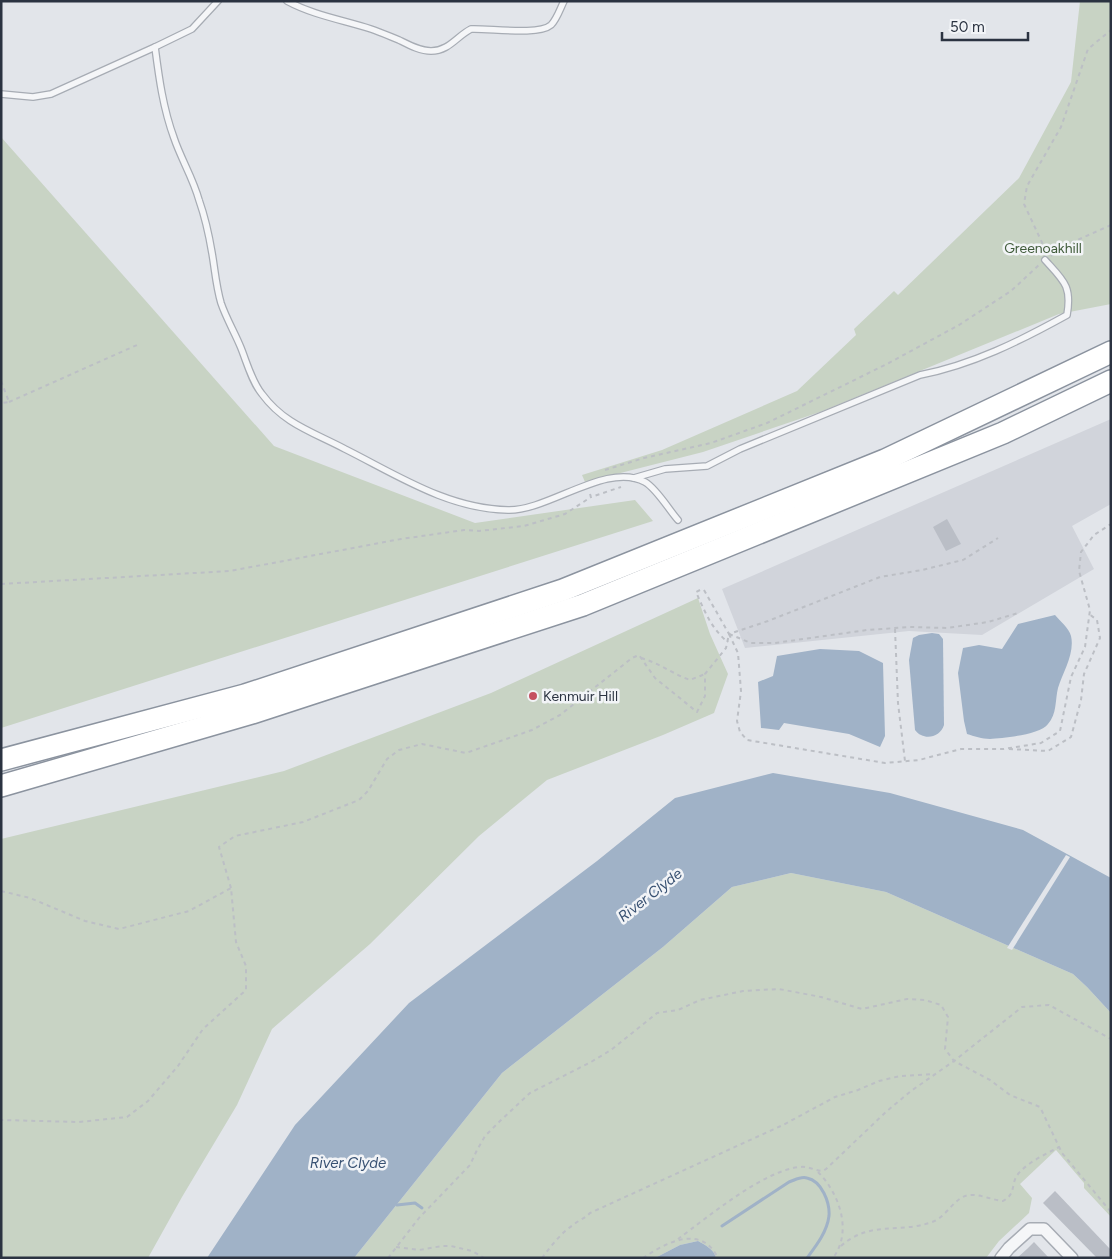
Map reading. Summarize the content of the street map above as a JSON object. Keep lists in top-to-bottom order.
{
  "water": ["River Clyde"],
  "parks": ["Greenoakhill"],
  "places": ["Kenmuir Hill"],
  "scale_bar": "50 m"
}
